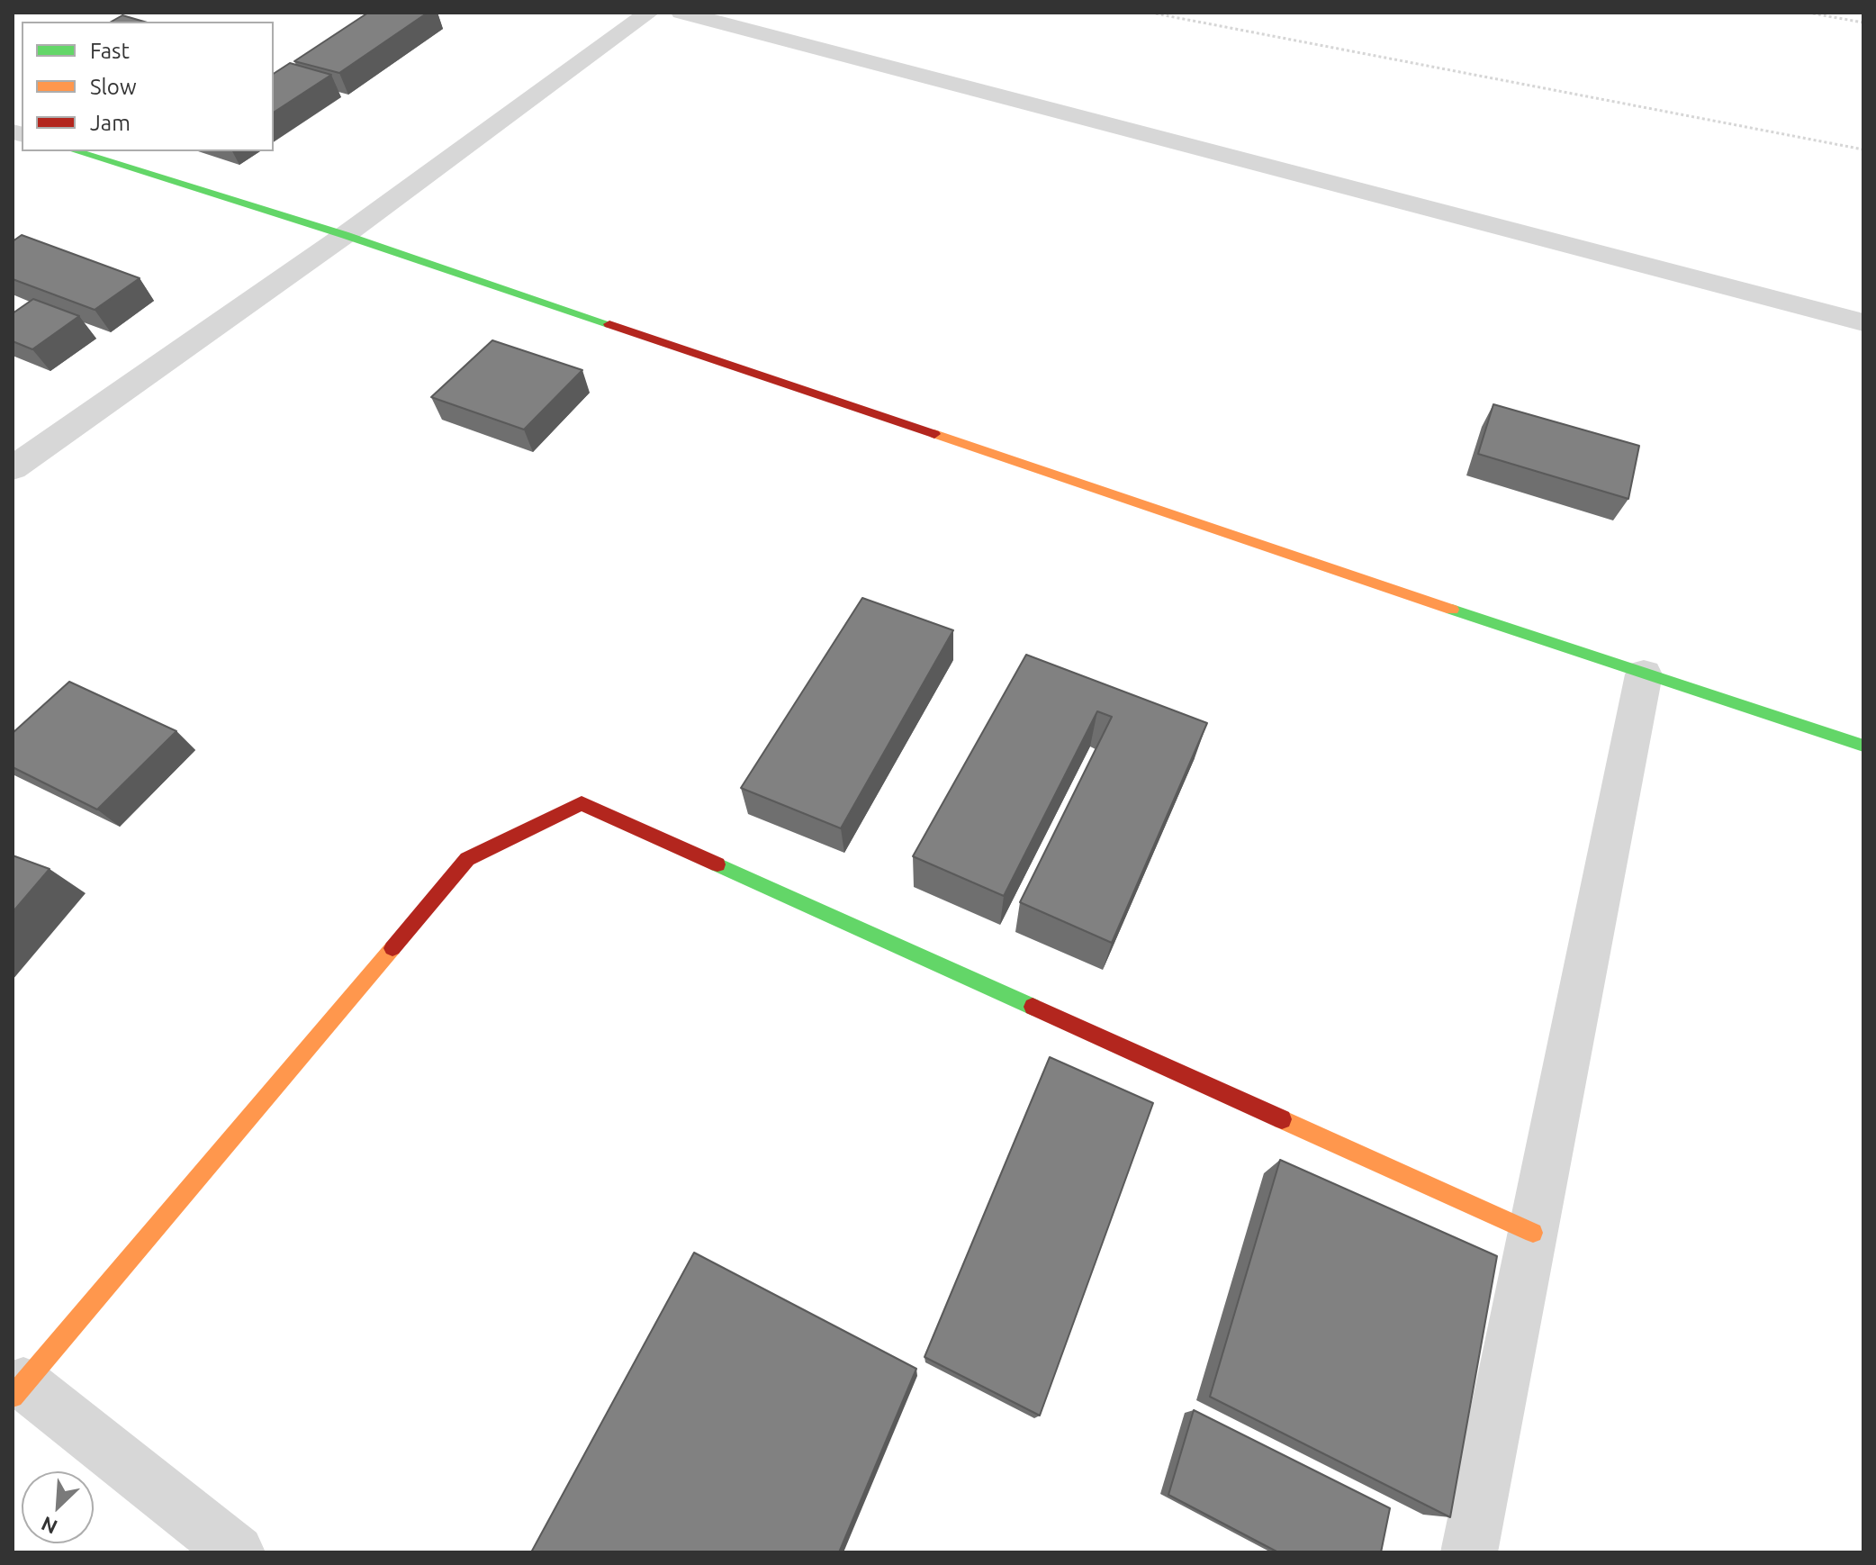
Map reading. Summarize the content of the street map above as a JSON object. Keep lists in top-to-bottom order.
{
  "legend": ["Fast", "Slow", "Jam"],
  "north": "bottom left"
}
